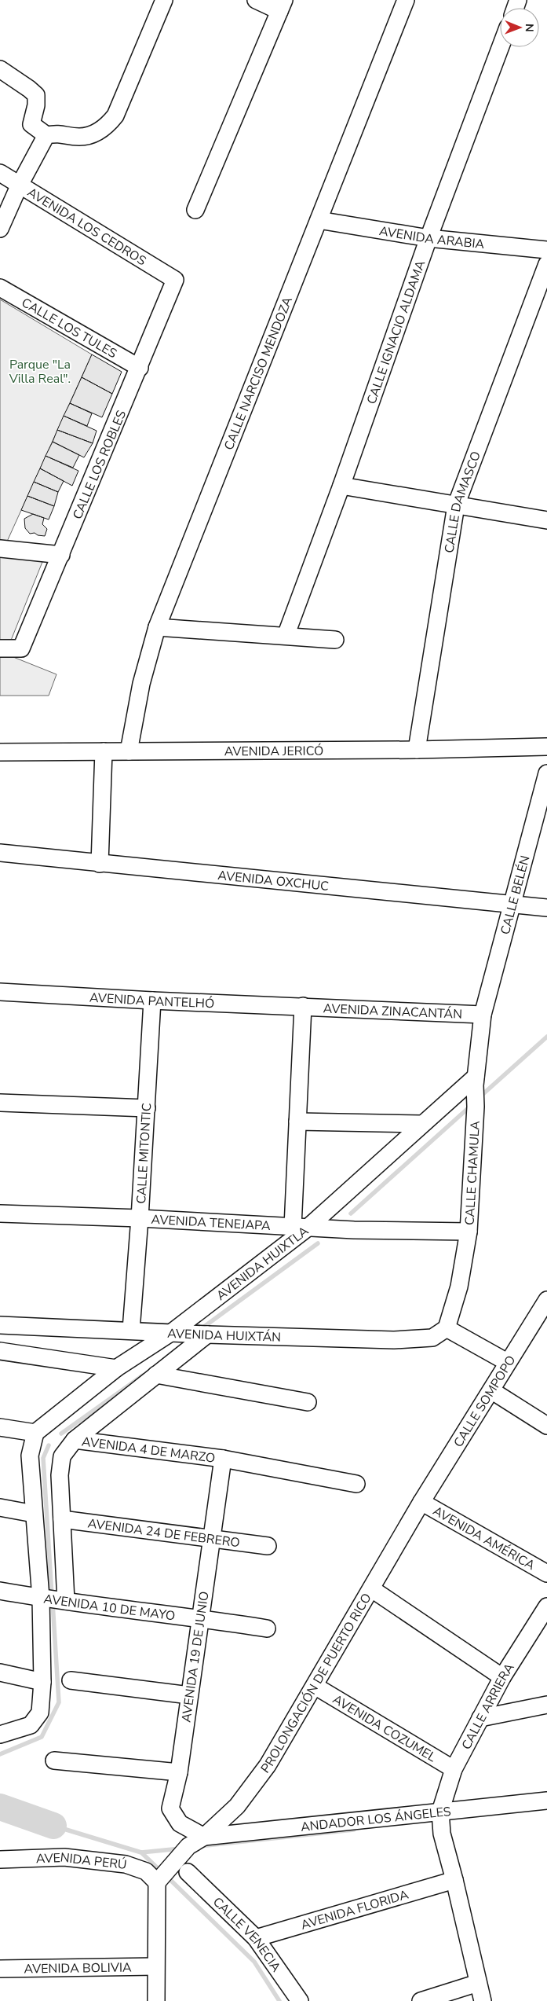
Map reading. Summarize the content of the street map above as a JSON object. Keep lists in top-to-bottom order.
{
  "streets": {
    "street": [
      "AVENIDA LOS CEDROS",
      "AVENIDA ARABIA",
      "CALLE LOS TULES",
      "CALLE IGNACIO ALDAMA",
      "CALLE NARCISO MENDOZA",
      "CALLE LOS ROBLES",
      "CALLE DAMASCO",
      "AVENIDA JERICÓ",
      "AVENIDA OXCHUC",
      "CALLE BELÉN",
      "AVENIDA PANTELHÓ",
      "AVENIDA ZINACANTÁN",
      "CALLE MITONTIC",
      "CALLE CHAMULA",
      "AVENIDA TENEJAPA",
      "AVENIDA HUIXTLA",
      "AVENIDA HUIXTÁN",
      "CALLE SOMPOPO",
      "AVENIDA 4 DE MARZO",
      "AVENIDA 24 DE FEBRERO",
      "AVENIDA AMÉRICA",
      "AVENIDA 10 DE MAYO",
      "AVENIDA 19 DE JUNIO",
      "PROLONGACIÓN DE PUERTO RICO",
      "CALLE ARRIERA",
      "AVENIDA COZUMEL",
      "ANDADOR LOS ÁNGELES",
      "AVENIDA PERÚ",
      "AVENIDA FLORIDA",
      "CALLE VENECIA",
      "AVENIDA BOLIVIA"
    ]
  },
  "crossings": [
    ["AVENIDA LOS CEDROS", "CALLE LOS ROBLES"],
    ["AVENIDA ARABIA", "CALLE IGNACIO ALDAMA"],
    ["AVENIDA ARABIA", "CALLE NARCISO MENDOZA"],
    ["CALLE LOS TULES", "CALLE LOS ROBLES"],
    ["CALLE NARCISO MENDOZA", "AVENIDA JERICÓ"],
    ["CALLE DAMASCO", "AVENIDA JERICÓ"],
    ["AVENIDA OXCHUC", "CALLE BELÉN"],
    ["CALLE BELÉN", "AVENIDA ZINACANTÁN"],
    ["CALLE BELÉN", "CALLE CHAMULA"],
    ["AVENIDA PANTELHÓ", "AVENIDA ZINACANTÁN"],
    ["AVENIDA PANTELHÓ", "CALLE MITONTIC"],
    ["AVENIDA ZINACANTÁN", "CALLE CHAMULA"],
    ["CALLE MITONTIC", "AVENIDA TENEJAPA"],
    ["CALLE MITONTIC", "AVENIDA HUIXTÁN"],
    ["CALLE CHAMULA", "AVENIDA TENEJAPA"],
    ["CALLE CHAMULA", "AVENIDA HUIXTLA"],
    ["CALLE CHAMULA", "AVENIDA HUIXTÁN"],
    ["AVENIDA TENEJAPA", "AVENIDA HUIXTLA"],
    ["AVENIDA HUIXTLA", "AVENIDA HUIXTÁN"],
    ["CALLE SOMPOPO", "AVENIDA AMÉRICA"],
    ["CALLE SOMPOPO", "PROLONGACIÓN DE PUERTO RICO"],
    ["AVENIDA 4 DE MARZO", "AVENIDA 19 DE JUNIO"],
    ["AVENIDA 24 DE FEBRERO", "AVENIDA 19 DE JUNIO"],
    ["AVENIDA AMÉRICA", "PROLONGACIÓN DE PUERTO RICO"],
    ["AVENIDA 10 DE MAYO", "AVENIDA 19 DE JUNIO"],
    ["AVENIDA 19 DE JUNIO", "PROLONGACIÓN DE PUERTO RICO"],
    ["AVENIDA 19 DE JUNIO", "ANDADOR LOS ÁNGELES"],
    ["PROLONGACIÓN DE PUERTO RICO", "AVENIDA COZUMEL"],
    ["PROLONGACIÓN DE PUERTO RICO", "ANDADOR LOS ÁNGELES"],
    ["PROLONGACIÓN DE PUERTO RICO", "AVENIDA PERÚ"],
    ["CALLE ARRIERA", "AVENIDA COZUMEL"],
    ["CALLE ARRIERA", "ANDADOR LOS ÁNGELES"],
    ["AVENIDA FLORIDA", "CALLE VENECIA"]
  ],
  "parks": ["Parque \"La Villa Real\"."],
  "north": "right"
}
